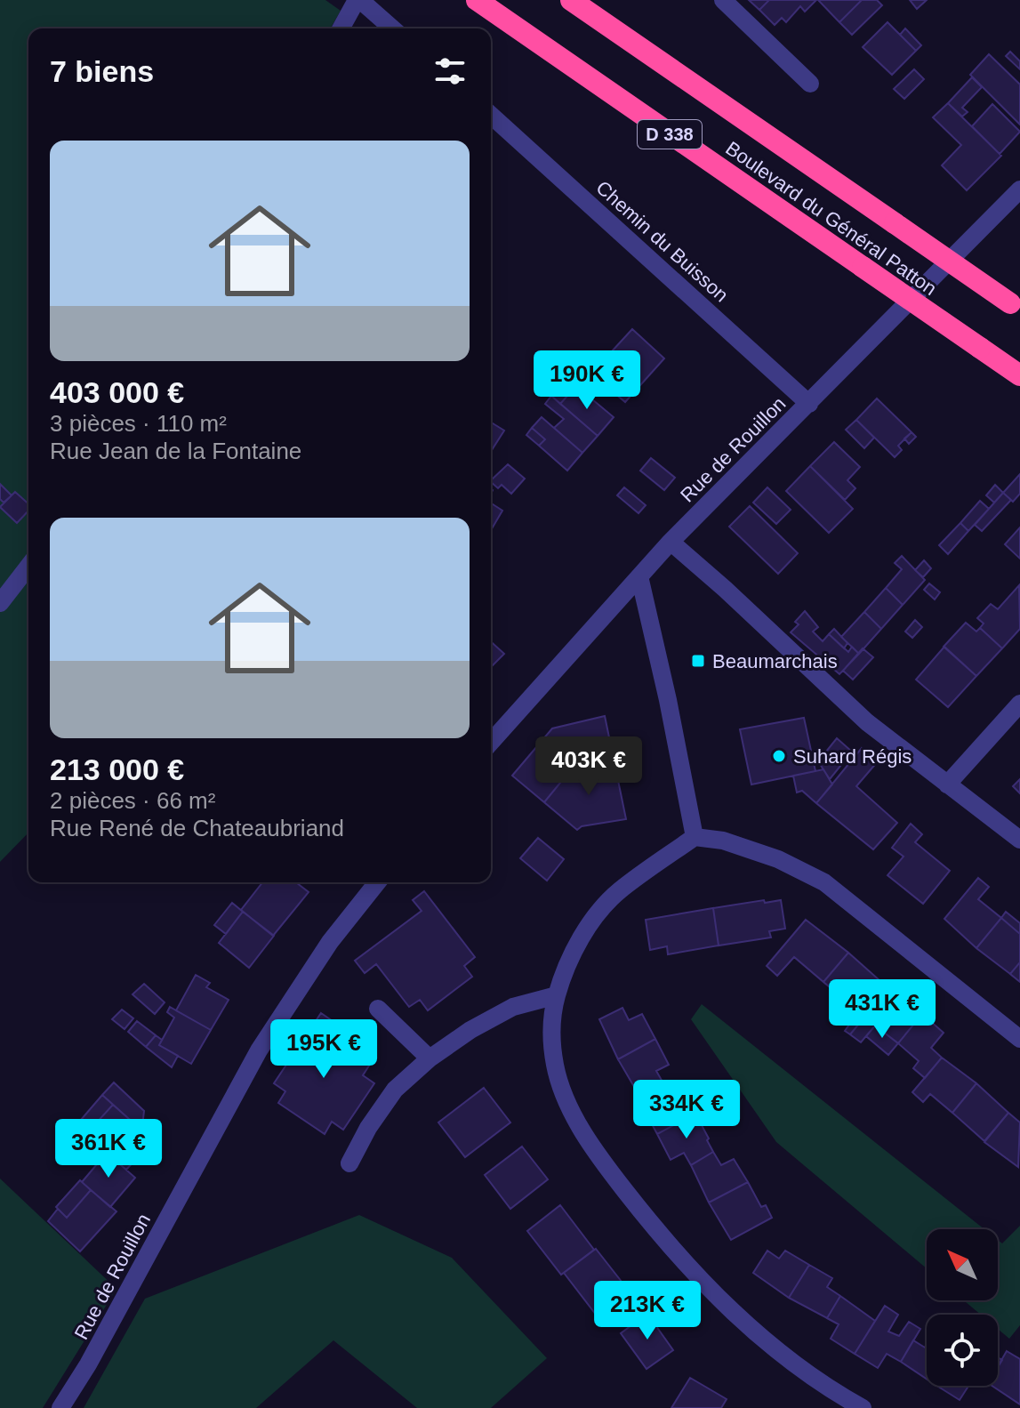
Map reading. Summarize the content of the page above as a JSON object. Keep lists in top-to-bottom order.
{
  "streets": {
    "highway": ["D 338", "Boulevard du Général Patton"],
    "street": ["Chemin du Buisson", "Rue de Rouillon"]
  },
  "crossings": [
    ["Chemin du Buisson", "Rue de Rouillon"]
  ],
  "places": {
    "transit": ["Beaumarchais"],
    "other": ["Suhard Régis"]
  },
  "north": "top left",
  "page": {
    "heading": "7 biens",
    "list": [
      {
        "name": "403 000 €",
        "note": "3 pièces · 110 m² · Rue Jean de la Fontaine"
      },
      {
        "name": "213 000 €",
        "note": "2 pièces · 66 m² · Rue René de Chateaubriand"
      }
    ],
    "price": [
      "190K €",
      "403K €",
      "431K €",
      "195K €",
      "334K €",
      "361K €",
      "213K €"
    ]
  }
}
